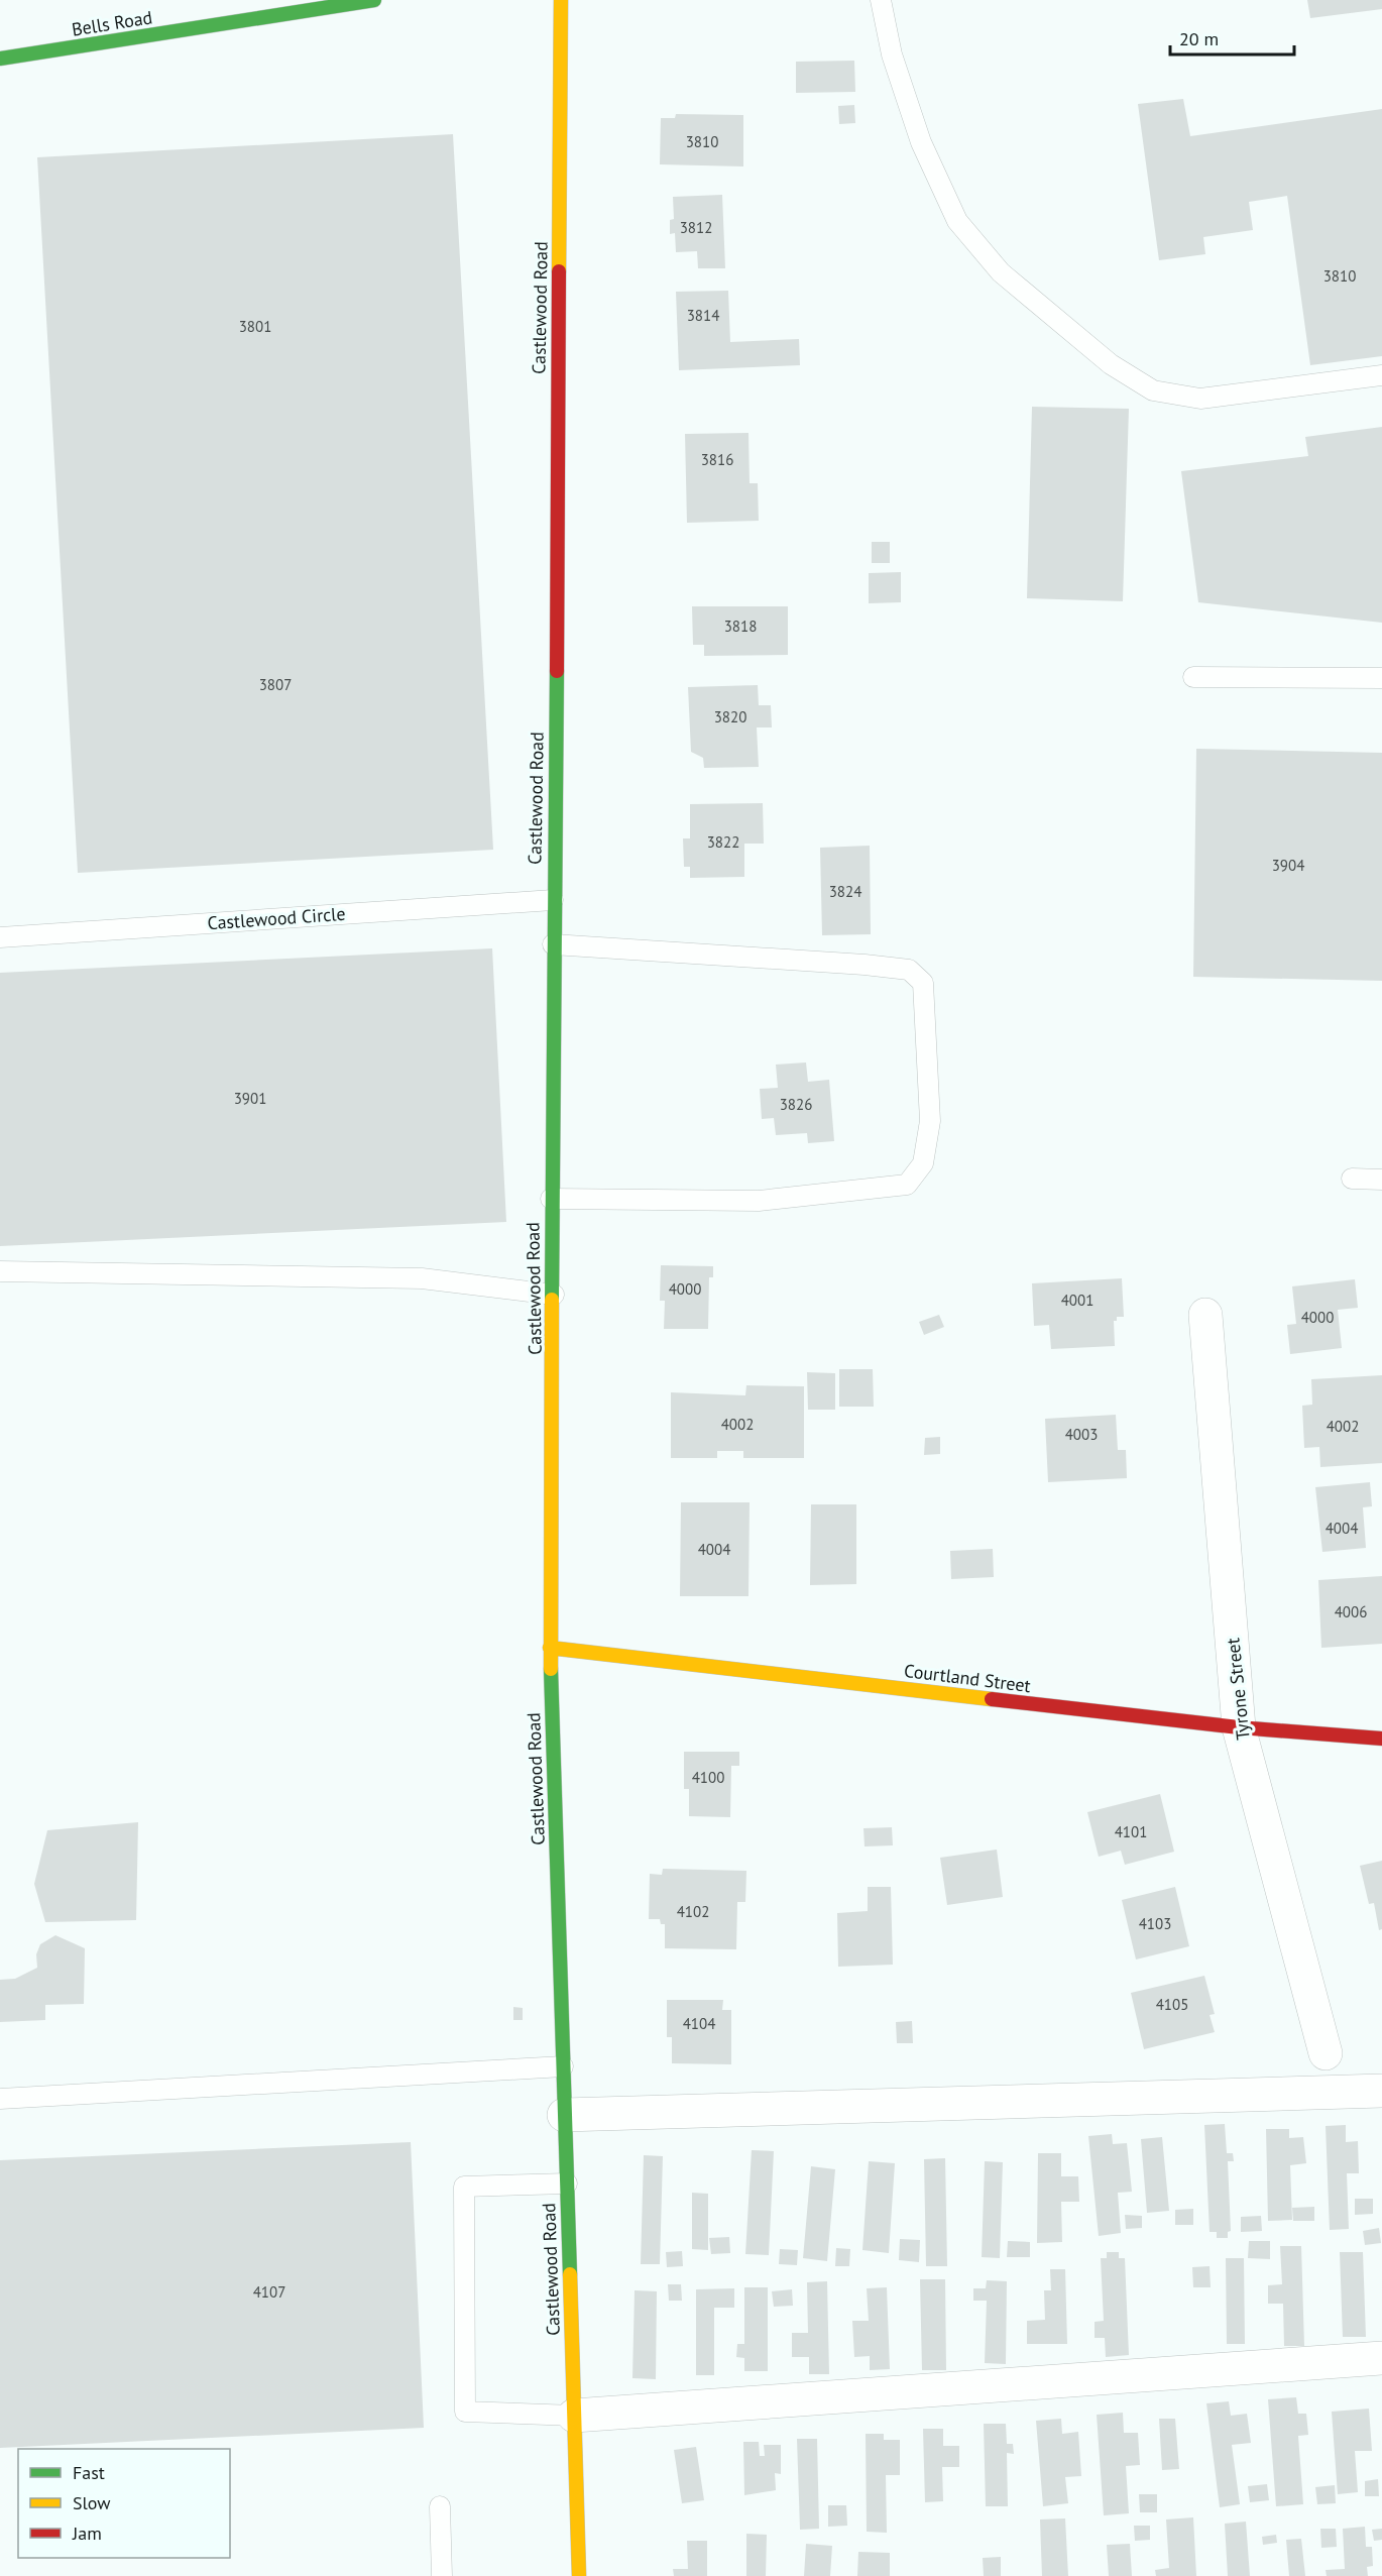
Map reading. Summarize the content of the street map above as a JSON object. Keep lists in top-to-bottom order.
{
  "streets": {
    "street": [
      "Bells Road",
      "Castlewood Road",
      "Courtland Street",
      "Tyrone Street"
    ],
    "lane": ["Castlewood Circle"]
  },
  "crossings": [
    ["Castlewood Road", "Castlewood Circle"],
    ["Castlewood Road", "Courtland Street"],
    ["Courtland Street", "Tyrone Street"]
  ],
  "house_numbers": [
    "3810",
    "3812",
    "3810",
    "3814",
    "3801",
    "3816",
    "3818",
    "3807",
    "3820",
    "3822",
    "3904",
    "3824",
    "3901",
    "3826",
    "4000",
    "4001",
    "4000",
    "4002",
    "4002",
    "4003",
    "4004",
    "4004",
    "4006",
    "4100",
    "4101",
    "4102",
    "4103",
    "4105",
    "4104",
    "4107"
  ],
  "legend": ["Fast", "Slow", "Jam"],
  "scale_bar": "20 m"
}
